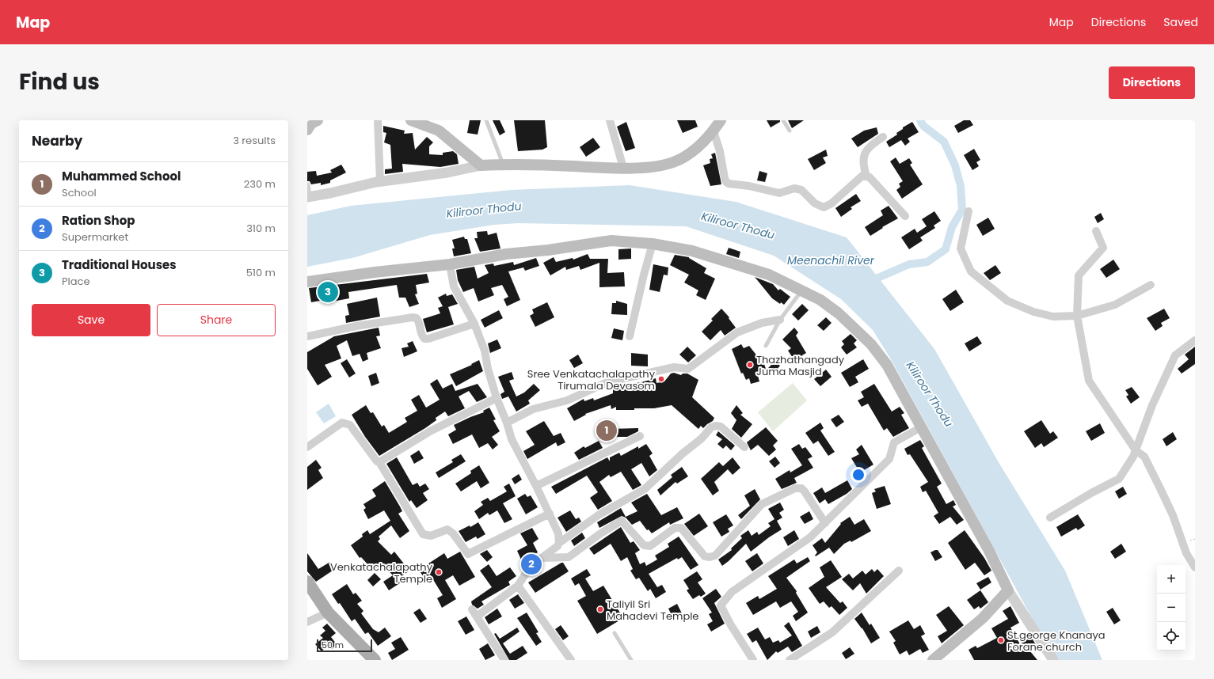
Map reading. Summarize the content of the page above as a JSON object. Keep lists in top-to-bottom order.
{
  "water": ["Kiliroor Thodu", "Meenachil River"],
  "places": [
    "Thazhathangady Juma Masjid",
    "Sree Venkatachalapathy Tirumala Devasom",
    "Venkatachalapathy Temple",
    "Taliyil Sri Mahadevi Temple",
    "St.george Knanaya Forane church"
  ],
  "scale_bar": "50 m",
  "page": {
    "header": "Map",
    "nav": ["Map", "Directions", "Saved"],
    "title": "Find us",
    "buttons": [
      "Directions",
      ["Save", "Share"]
    ],
    "heading": ["Nearby", "3 results"],
    "list": [
      {
        "mark": "1",
        "name": "Muhammed School",
        "note": "School",
        "value": "230 m"
      },
      {
        "mark": "2",
        "name": "Ration Shop",
        "note": "Supermarket",
        "value": "310 m"
      },
      {
        "mark": "3",
        "name": "Traditional Houses",
        "note": "Place",
        "value": "510 m"
      }
    ],
    "pins": ["3", "1", "2"],
    "map_buttons": ["+", "−"],
    "scale": "50 m"
  }
}
